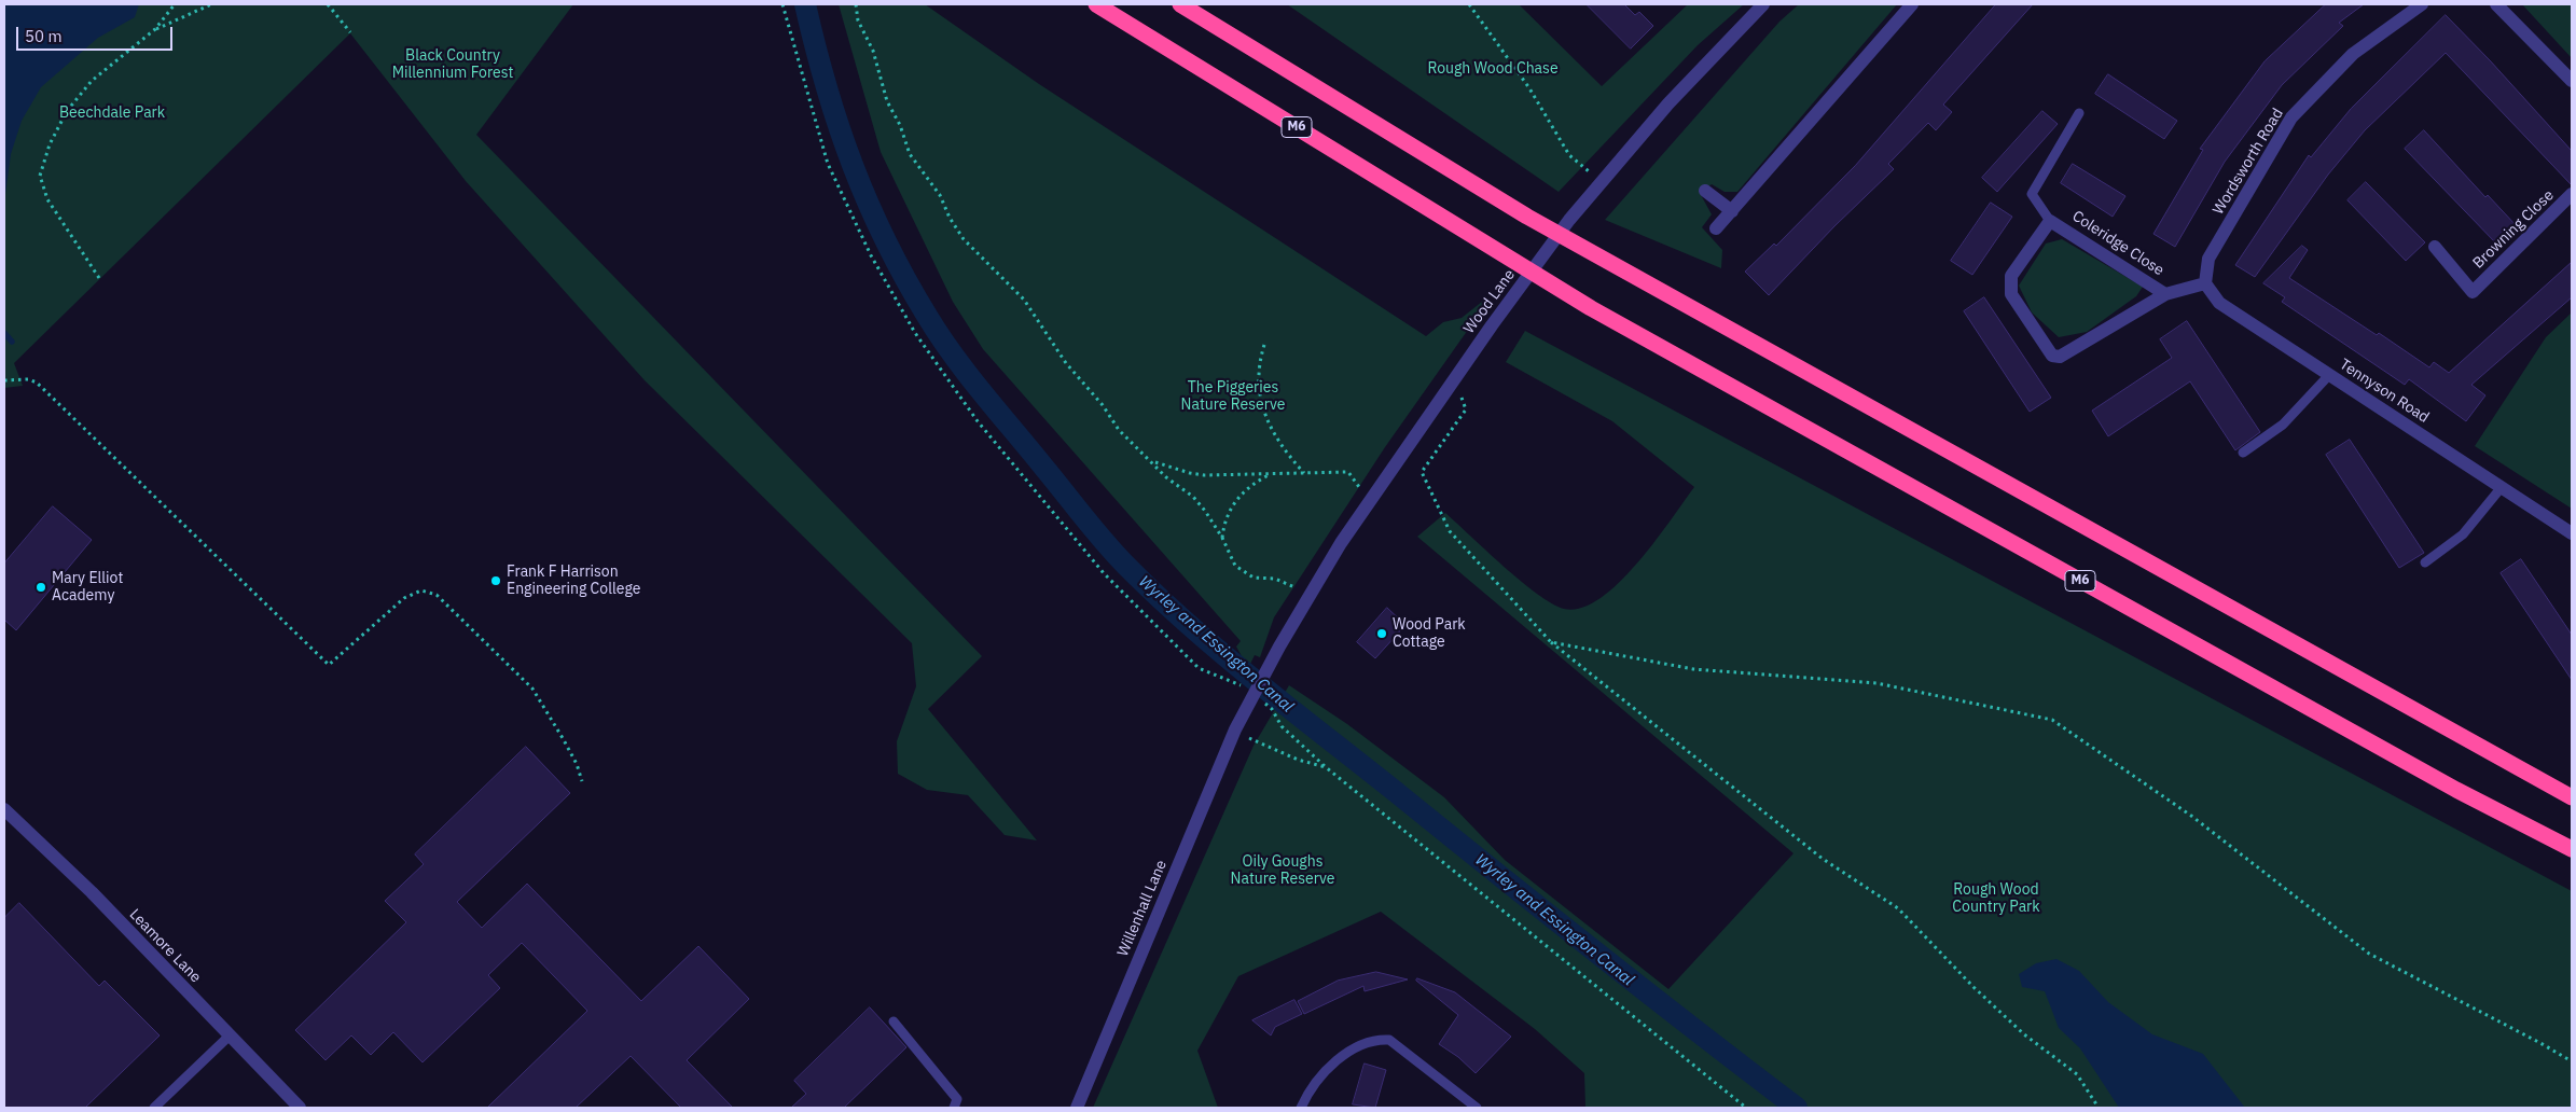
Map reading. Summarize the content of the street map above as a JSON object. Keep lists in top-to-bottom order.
{
  "streets": {
    "highway": ["M6"],
    "street": [
      "Wordsworth Road",
      "Browning Close",
      "Coleridge Close",
      "Wood Lane",
      "Tennyson Road",
      "Willenhall Lane",
      "Leamore Lane"
    ]
  },
  "crossings": [
    ["Wordsworth Road", "Coleridge Close"],
    ["Wordsworth Road", "Tennyson Road"],
    ["Coleridge Close", "Tennyson Road"],
    ["Wood Lane", "Willenhall Lane"]
  ],
  "water": ["Wyrley and Essington Canal"],
  "parks": [
    "Black Country Millennium Forest",
    "Rough Wood Chase",
    "Beechdale Park",
    "The Piggeries Nature Reserve",
    "Oily Goughs Nature Reserve",
    "Rough Wood Country Park"
  ],
  "places": ["Frank F Harrison Engineering College", "Mary Elliot Academy", "Wood Park Cottage"],
  "scale_bar": "50 m"
}
